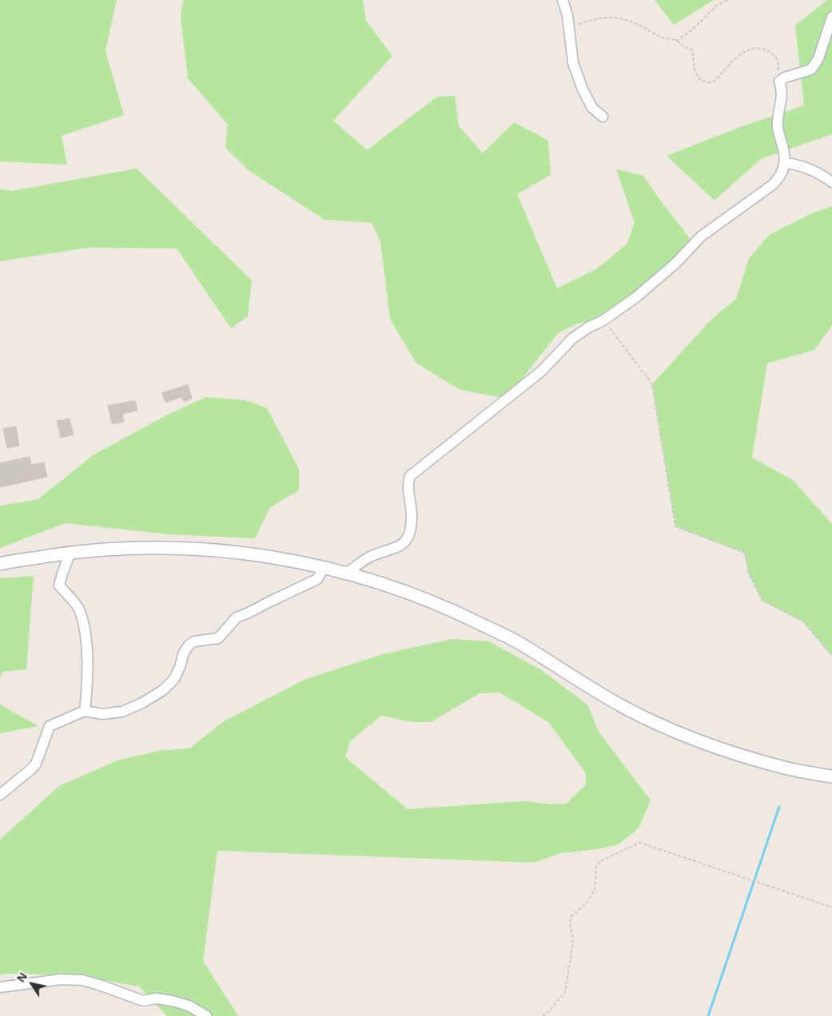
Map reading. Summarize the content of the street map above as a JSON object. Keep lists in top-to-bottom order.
{
  "north": "top left"
}
